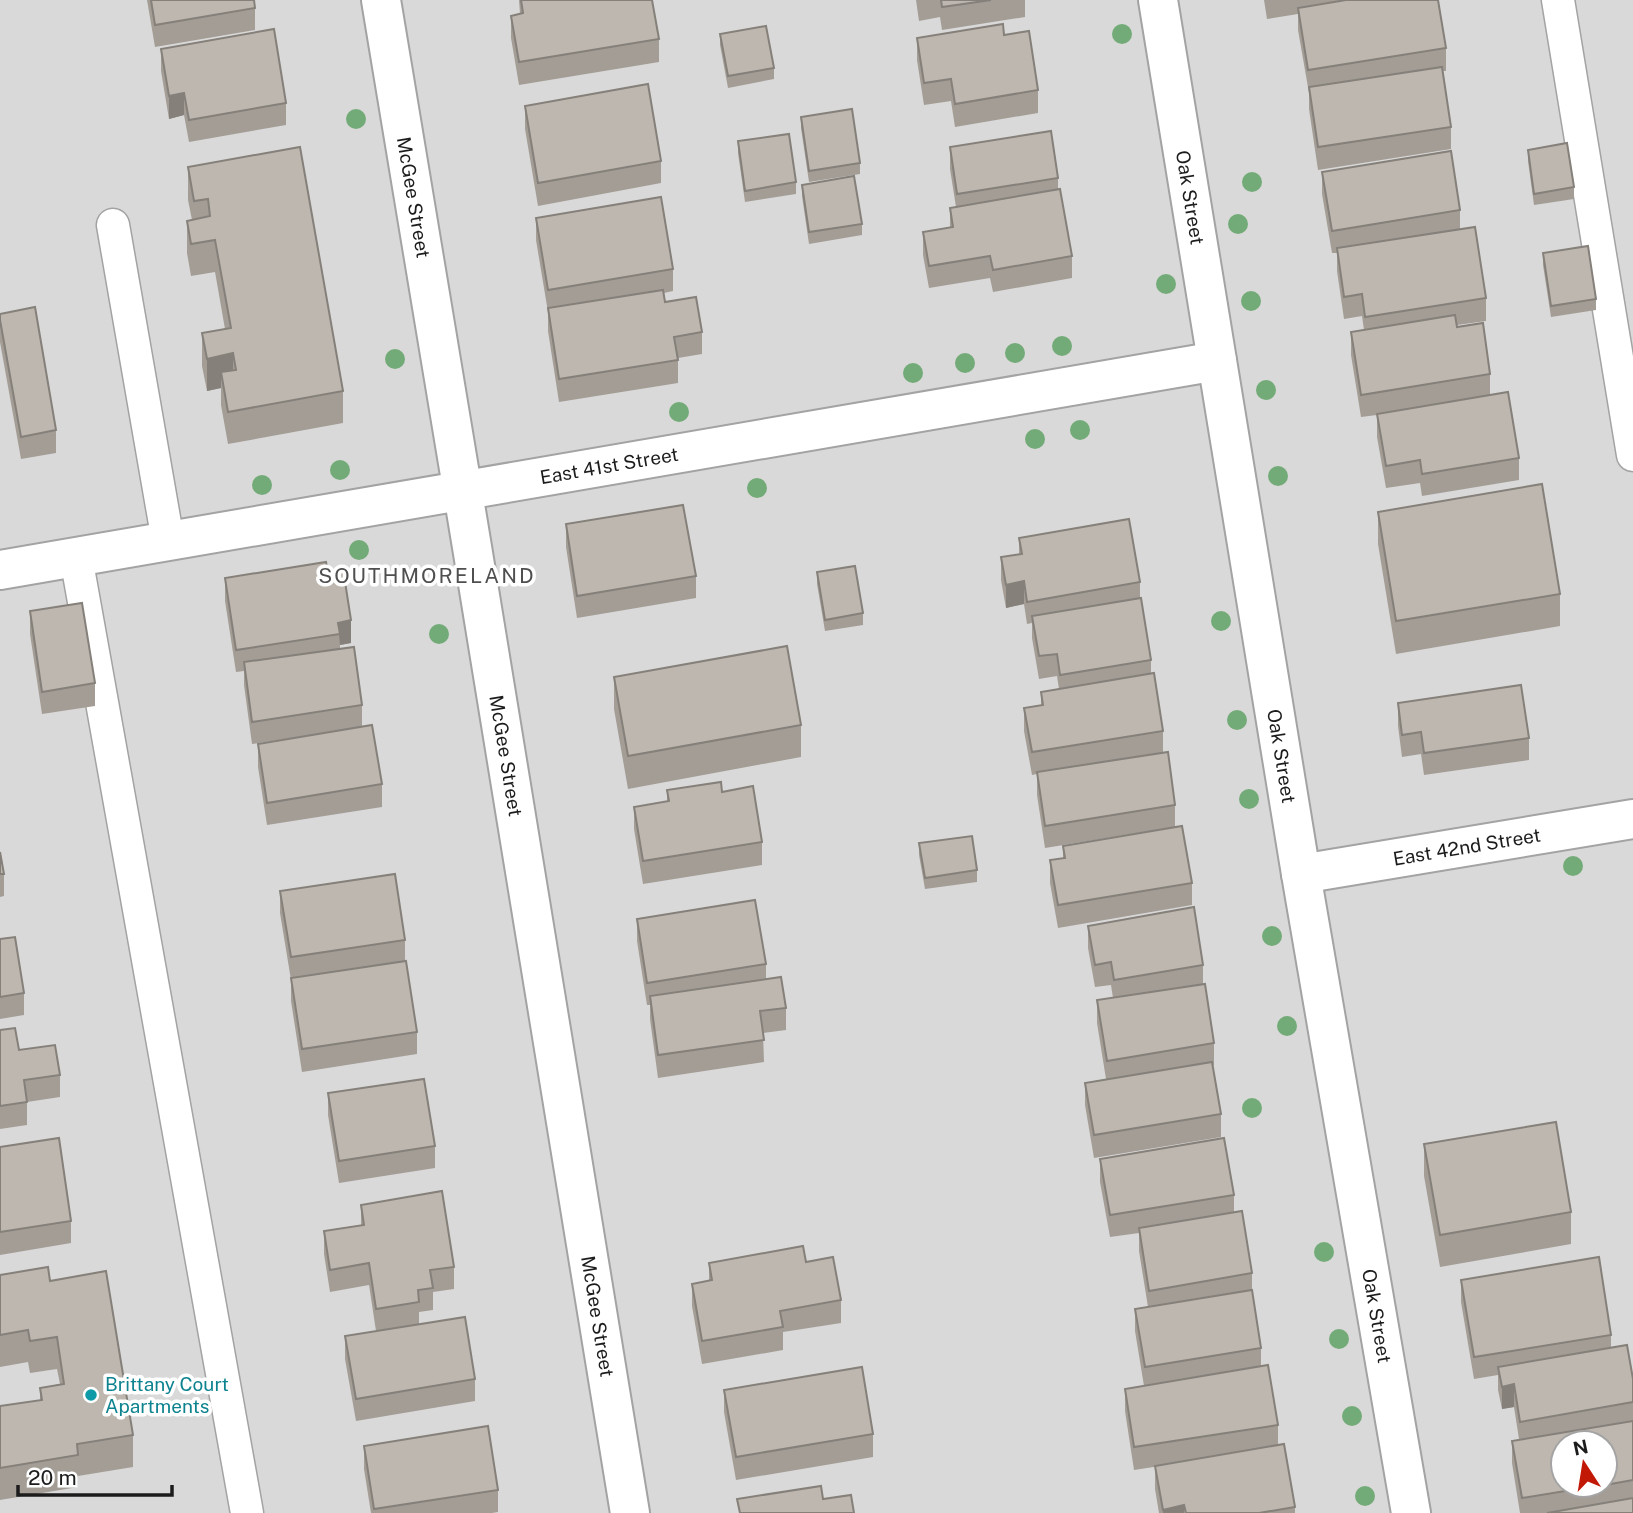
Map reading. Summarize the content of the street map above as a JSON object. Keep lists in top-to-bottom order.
{
  "streets": {
    "street": [
      "McGee Street",
      "Oak Street",
      "East 41st Street",
      "East 42nd Street"
    ]
  },
  "crossings": [
    ["McGee Street", "East 41st Street"],
    ["Oak Street", "East 41st Street"],
    ["Oak Street", "East 42nd Street"]
  ],
  "districts": ["SOUTHMORELAND"],
  "places": ["Brittany Court Apartments"],
  "scale_bar": "20 m",
  "north": "top"
}
